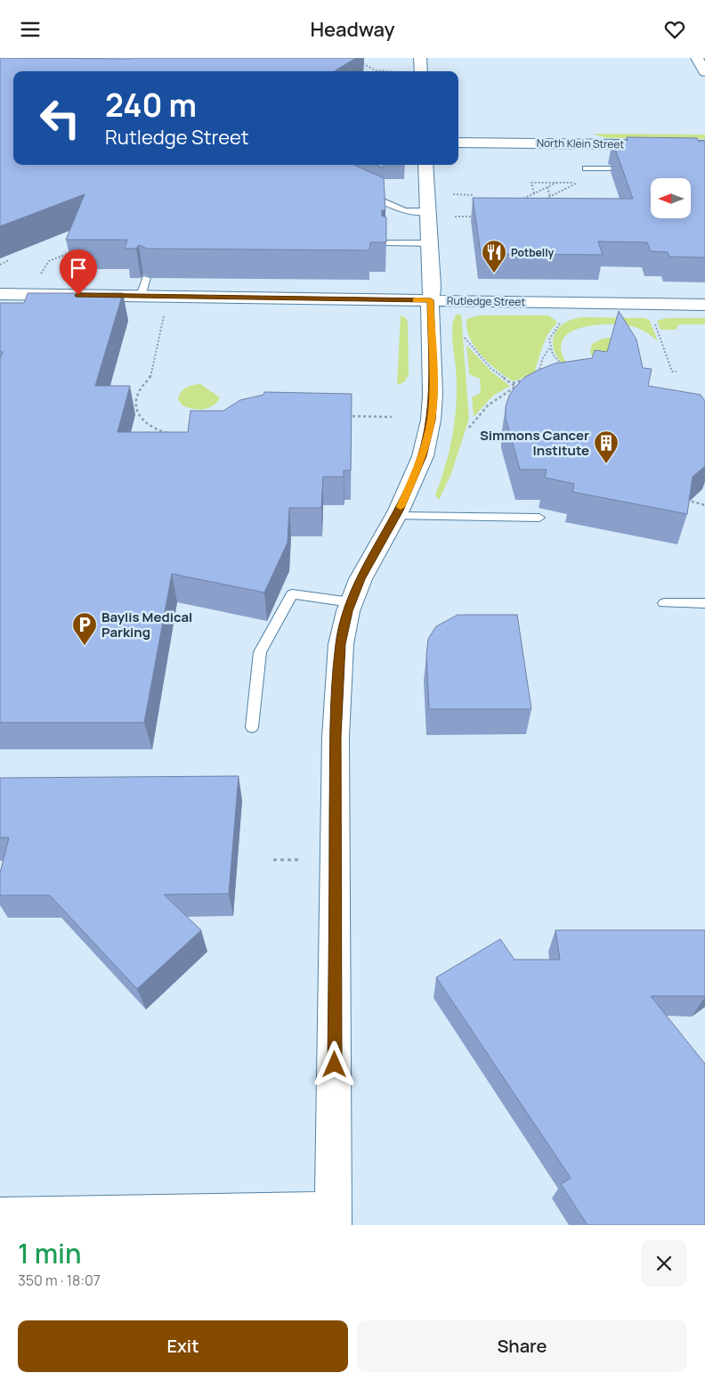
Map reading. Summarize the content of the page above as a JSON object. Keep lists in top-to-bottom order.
{
  "streets": {
    "street": ["North Klein Street", "Rutledge Street"]
  },
  "places": {
    "restaurant": ["Potbelly"],
    "building": ["Simmons Cancer Institute"],
    "parking": ["Baylis Medical Parking"]
  },
  "north": "left",
  "page": {
    "header": "Headway",
    "turn": ["240 m", "Rutledge Street"],
    "heading": ["1 min", "350 m · 18:07"],
    "buttons": ["Exit", "Share"]
  }
}
